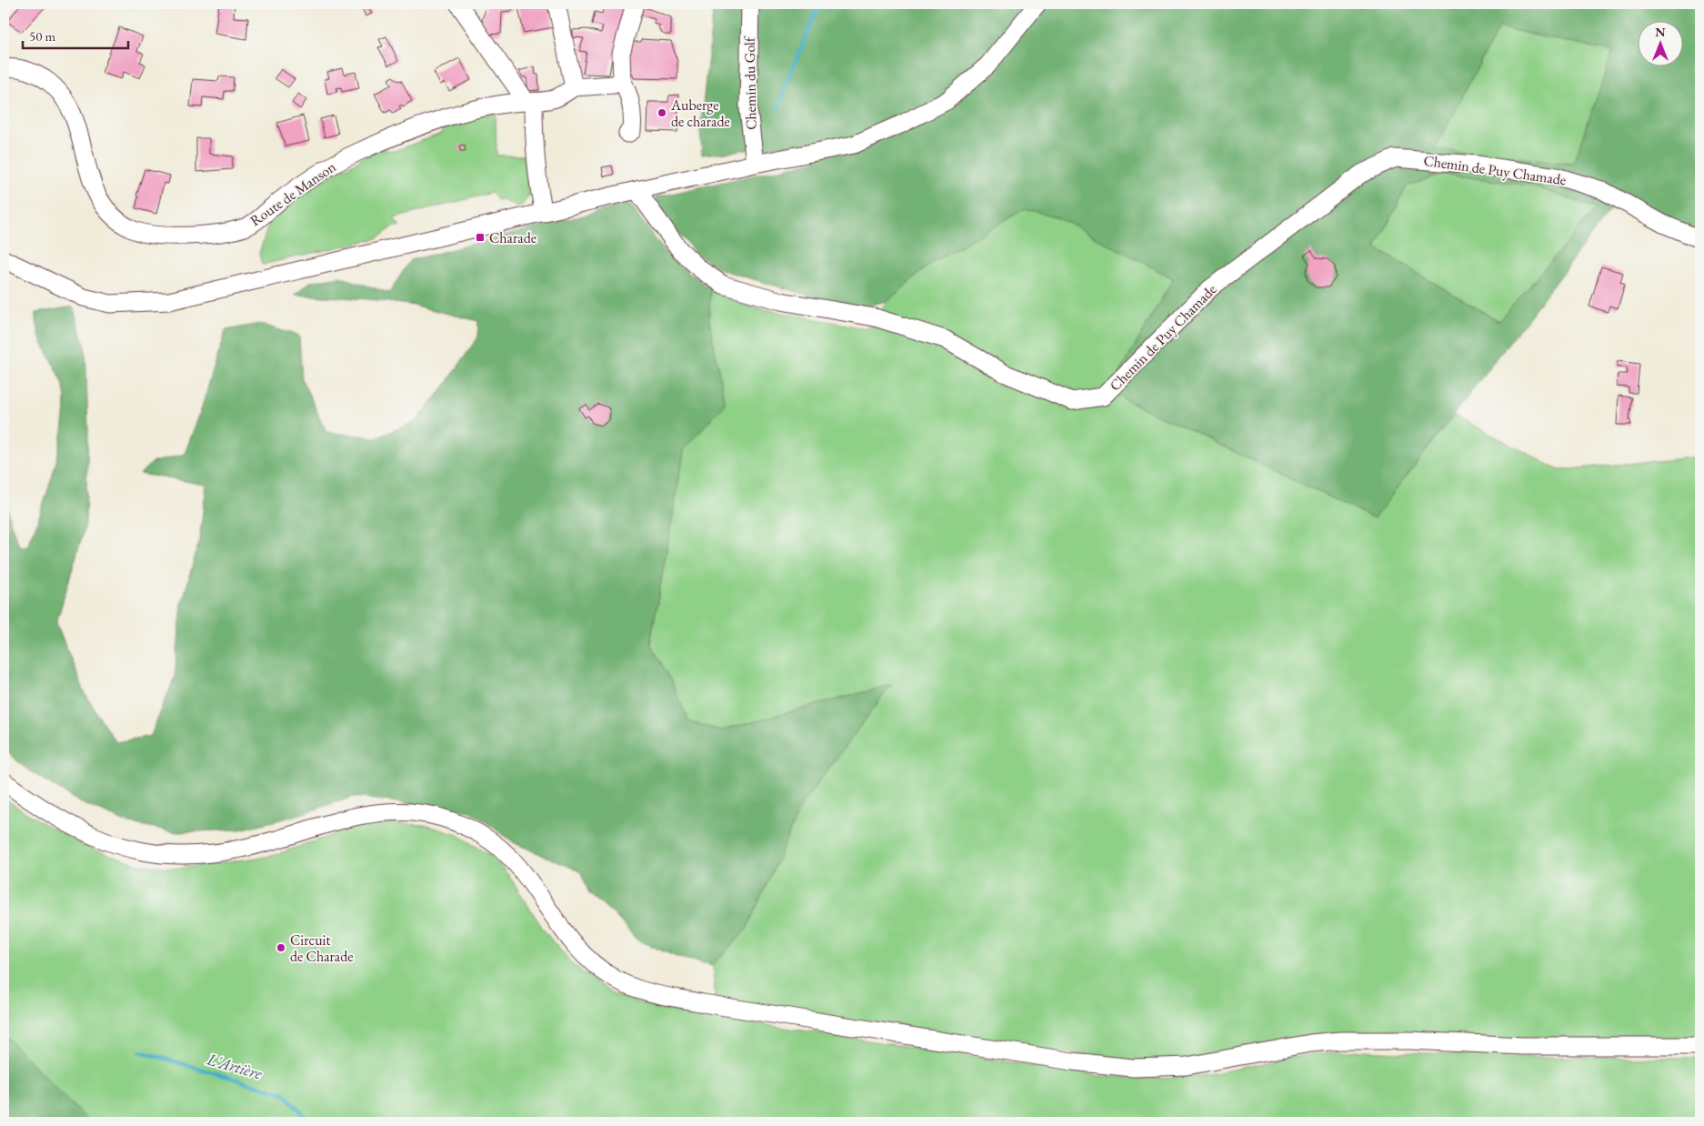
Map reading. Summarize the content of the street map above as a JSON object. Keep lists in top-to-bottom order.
{
  "streets": {
    "street": ["Chemin du Golf", "Chemin de Puy Chamade", "Route de Manson"]
  },
  "water": ["L'Artière"],
  "places": {
    "other": ["Auberge de charade", "Circuit de Charade"],
    "transit": ["Charade"]
  },
  "scale_bar": "50 m",
  "north": "top"
}
